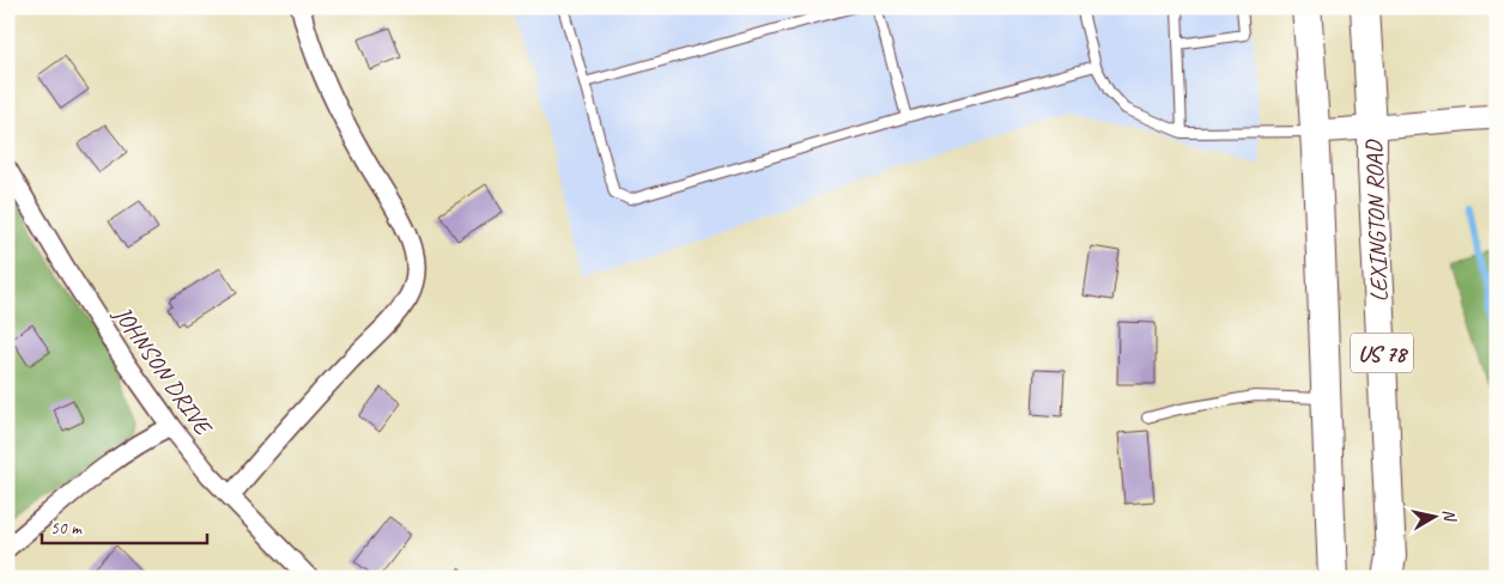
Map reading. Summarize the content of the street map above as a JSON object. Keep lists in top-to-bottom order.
{
  "streets": {
    "highway": ["LEXINGTON ROAD", "US 78"],
    "street": ["JOHNSON DRIVE"]
  },
  "scale_bar": "50 m",
  "north": "right"
}
